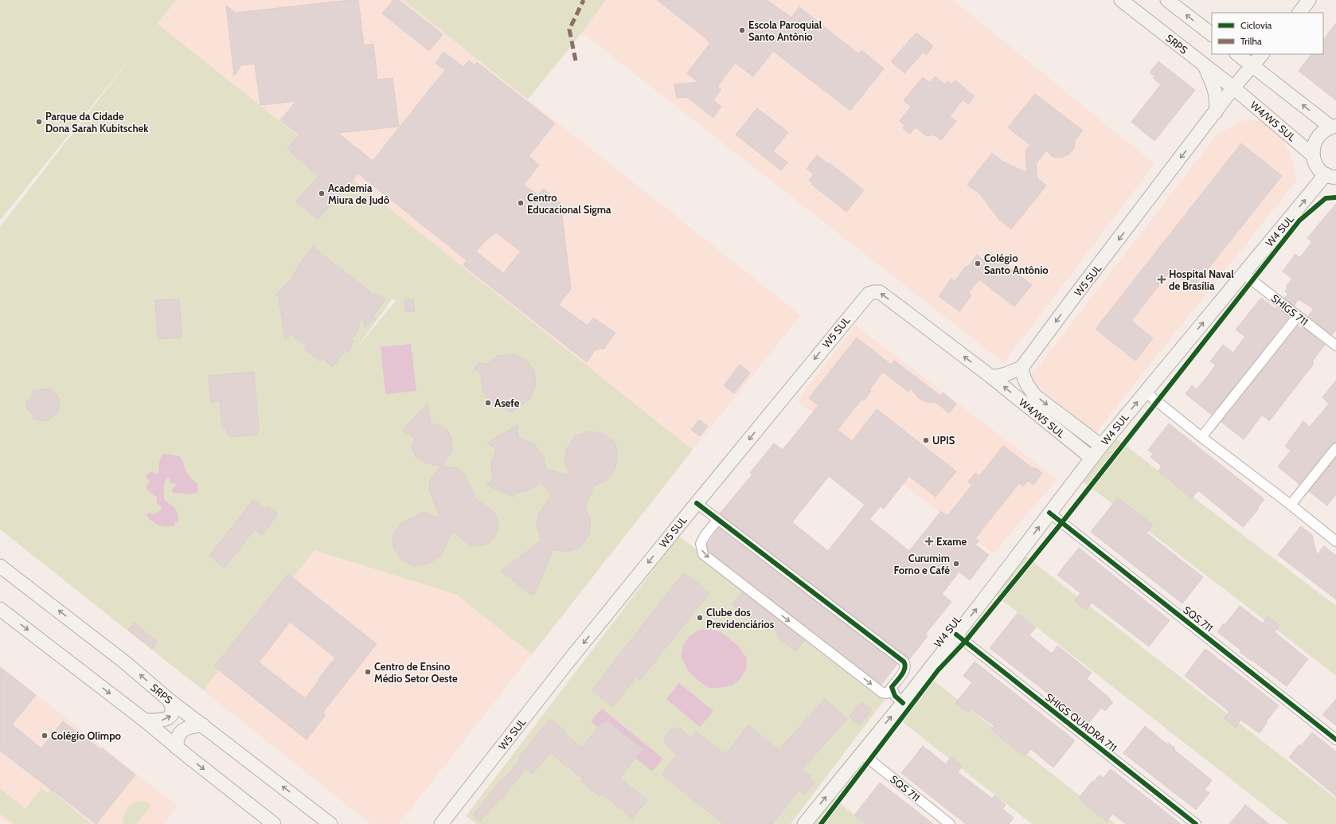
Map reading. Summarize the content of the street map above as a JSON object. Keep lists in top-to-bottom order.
{
  "streets": {
    "main road": [
      "SRPS",
      "W4/W5 SUL",
      "W4 SUL",
      "W5 SUL"
    ],
    "street": ["SHIGS 711", "SQS 711", "SHIGS QUADRA 711"]
  },
  "crossings": [
    ["SRPS", "W4/W5 SUL"],
    ["SRPS", "W5 SUL"],
    ["W4/W5 SUL", "W4 SUL"],
    ["W4/W5 SUL", "W5 SUL"],
    ["W4 SUL", "SHIGS 711"],
    ["W4 SUL", "SQS 711"],
    ["W4 SUL", "SHIGS QUADRA 711"]
  ],
  "one_way": ["W4 SUL", "W5 SUL"],
  "places": {
    "other": [
      "Escola Paroquial Santo Antônio",
      "Parque da Cidade Dona Sarah Kubitschek",
      "Academia Miura de Judô",
      "Centro Educacional Sigma",
      "Colégio Santo Antônio",
      "Asefe",
      "UPIS",
      "Curumim Forno e Café",
      "Clube dos Previdenciários",
      "Centro de Ensino Médio Setor Oeste",
      "Colégio Olimpo"
    ],
    "health": ["Hospital Naval de Brasília", "Exame"]
  },
  "legend": ["Ciclovia", "Trilha"]
}
